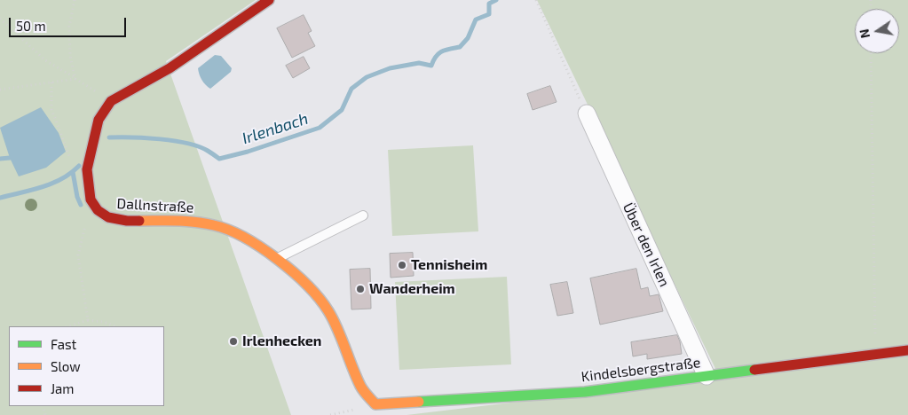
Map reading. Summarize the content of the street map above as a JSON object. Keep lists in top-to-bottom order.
{
  "streets": {
    "street": ["Dallnstraße", "Über den Irlen", "Kindelsbergstraße"]
  },
  "crossings": [
    ["Dallnstraße", "Kindelsbergstraße"],
    ["Über den Irlen", "Kindelsbergstraße"]
  ],
  "water": ["Irlenbach"],
  "places": ["Tennisheim", "Wanderheim", "Irlenhecken"],
  "legend": ["Fast", "Slow", "Jam"],
  "scale_bar": "50 m",
  "north": "left"
}
